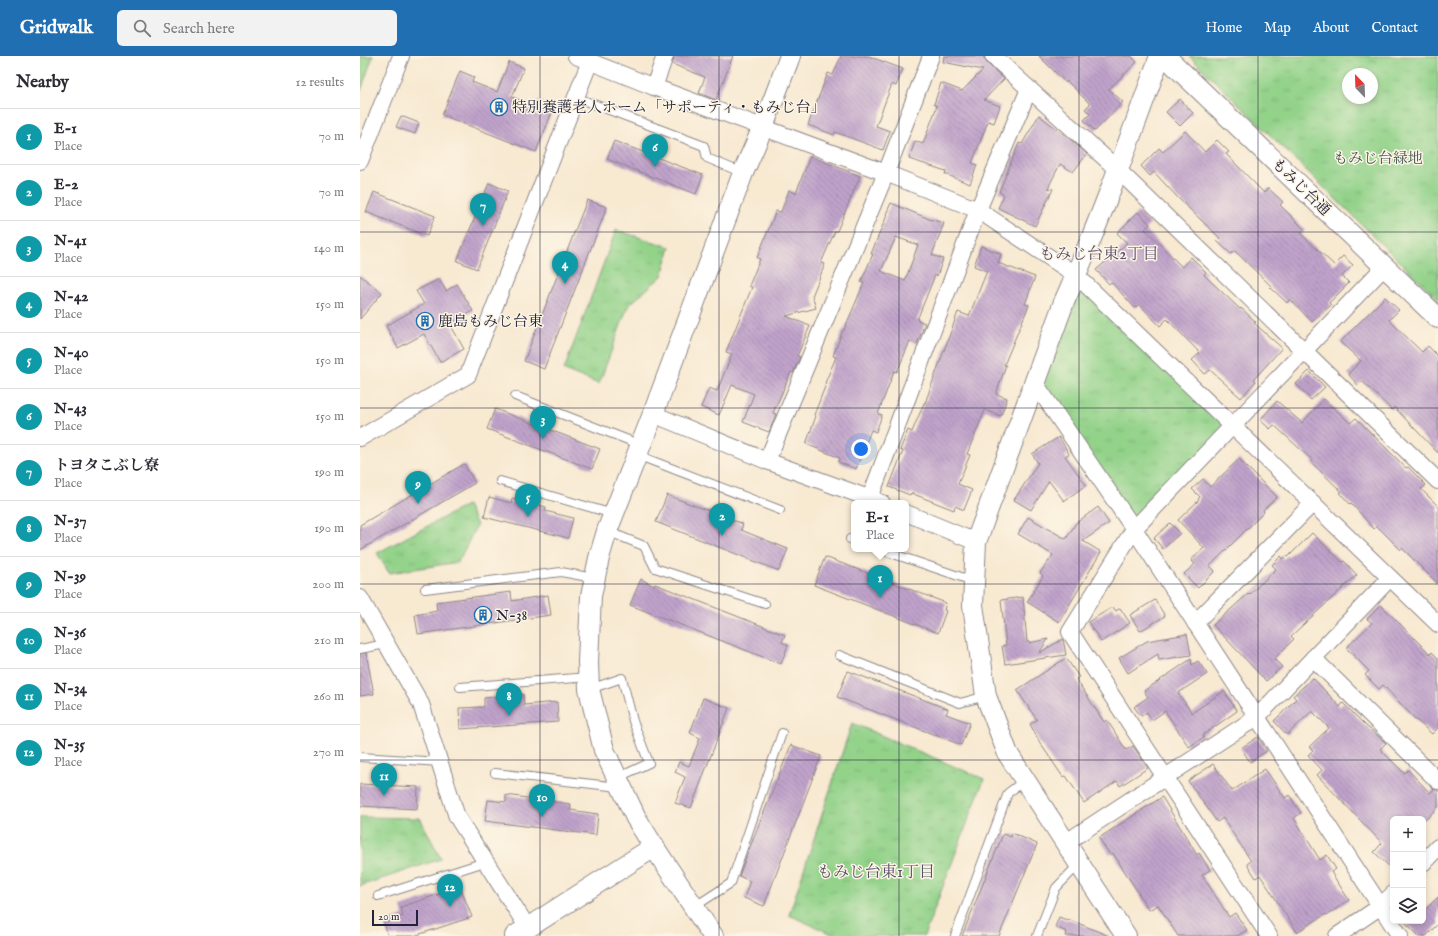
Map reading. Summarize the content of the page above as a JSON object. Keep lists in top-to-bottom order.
{
  "streets": {
    "street": ["もみじ台通"]
  },
  "districts": ["もみじ台東2丁目", "もみじ台東1丁目"],
  "parks": ["もみじ台緑地"],
  "places": {
    "building": ["特別養護老人ホーム「サポーティ・もみじ台」", "鹿島もみじ台東", "N-38"]
  },
  "scale_bar": "20 m",
  "north": "top left",
  "page": {
    "header": "Gridwalk",
    "search": "Search here",
    "nav": [
      "Home",
      "Map",
      "About",
      "Contact"
    ],
    "heading": ["Nearby", "12 results"],
    "list": [
      {
        "mark": "1",
        "name": "E-1",
        "note": "Place",
        "value": "70 m"
      },
      {
        "mark": "2",
        "name": "E-2",
        "note": "Place",
        "value": "70 m"
      },
      {
        "mark": "3",
        "name": "N-41",
        "note": "Place",
        "value": "140 m"
      },
      {
        "mark": "4",
        "name": "N-42",
        "note": "Place",
        "value": "150 m"
      },
      {
        "mark": "5",
        "name": "N-40",
        "note": "Place",
        "value": "150 m"
      },
      {
        "mark": "6",
        "name": "N-43",
        "note": "Place",
        "value": "150 m"
      },
      {
        "mark": "7",
        "name": "トヨタこぶし寮",
        "note": "Place",
        "value": "190 m"
      },
      {
        "mark": "8",
        "name": "N-37",
        "note": "Place",
        "value": "190 m"
      },
      {
        "mark": "9",
        "name": "N-39",
        "note": "Place",
        "value": "200 m"
      },
      {
        "mark": "10",
        "name": "N-36",
        "note": "Place",
        "value": "210 m"
      },
      {
        "mark": "11",
        "name": "N-34",
        "note": "Place",
        "value": "260 m"
      },
      {
        "mark": "12",
        "name": "N-35",
        "note": "Place",
        "value": "270 m"
      }
    ],
    "pins": [
      "6",
      "7",
      "4",
      "3",
      "9",
      "5",
      "2",
      "1",
      "8",
      "11",
      "10",
      "12"
    ],
    "popup": ["E-1", "Place"],
    "map_buttons": ["+", "−"],
    "scale": "20 m"
  }
}
